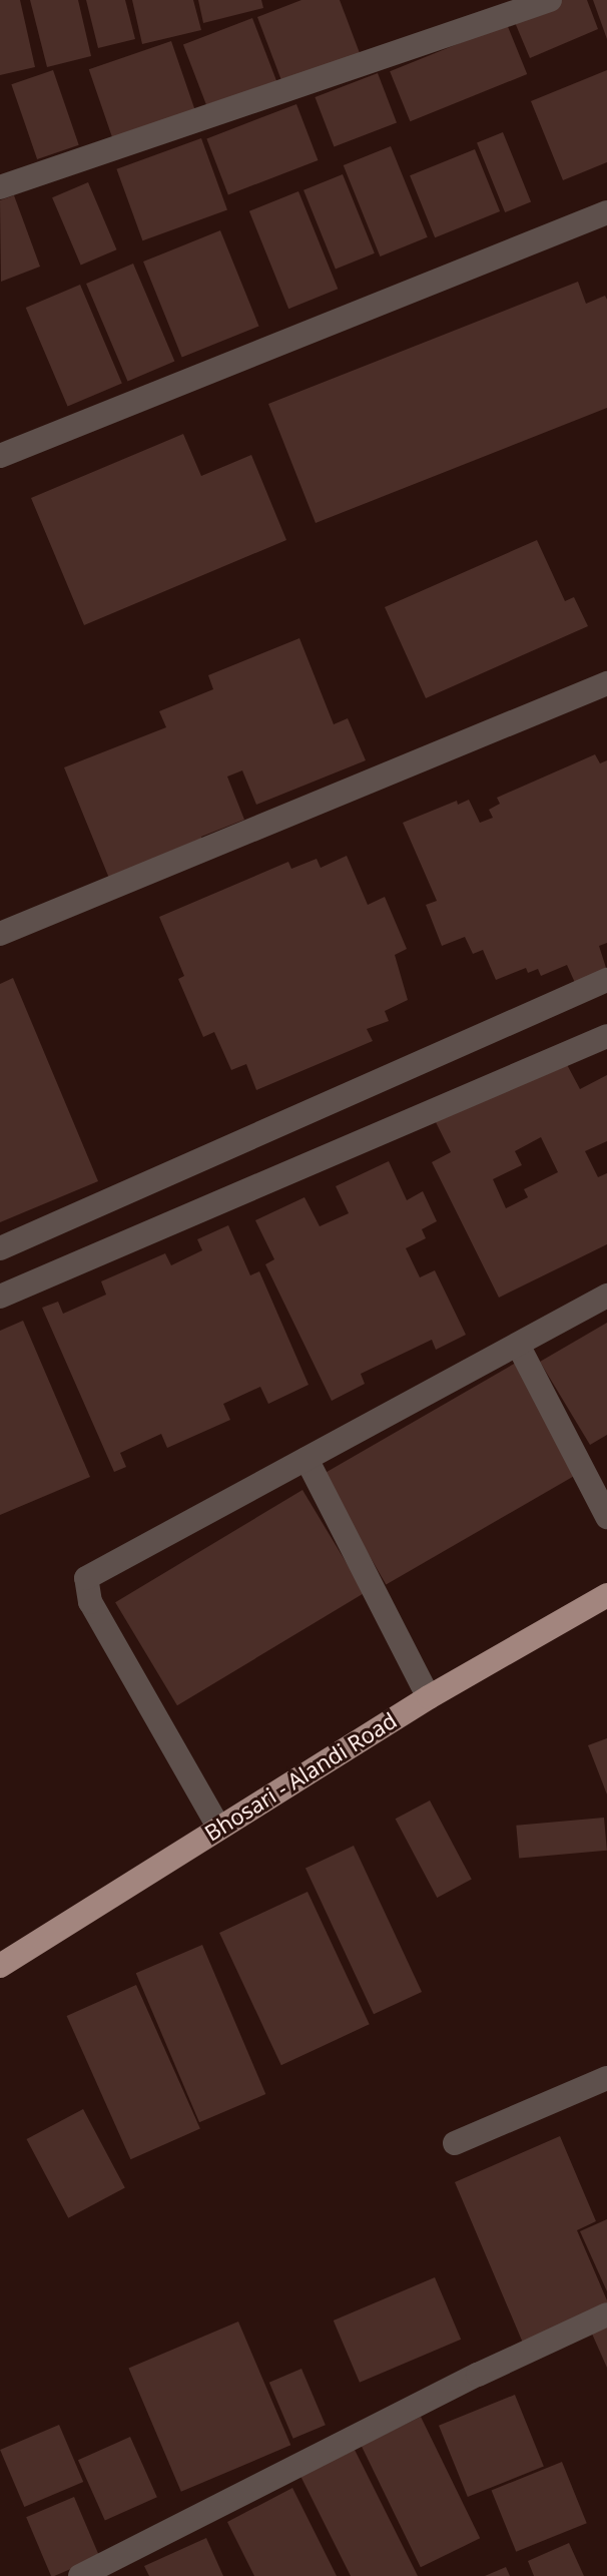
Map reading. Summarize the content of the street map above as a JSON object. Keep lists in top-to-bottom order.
{
  "streets": {
    "main road": ["Bhosari - Alandi Road"]
  }
}
